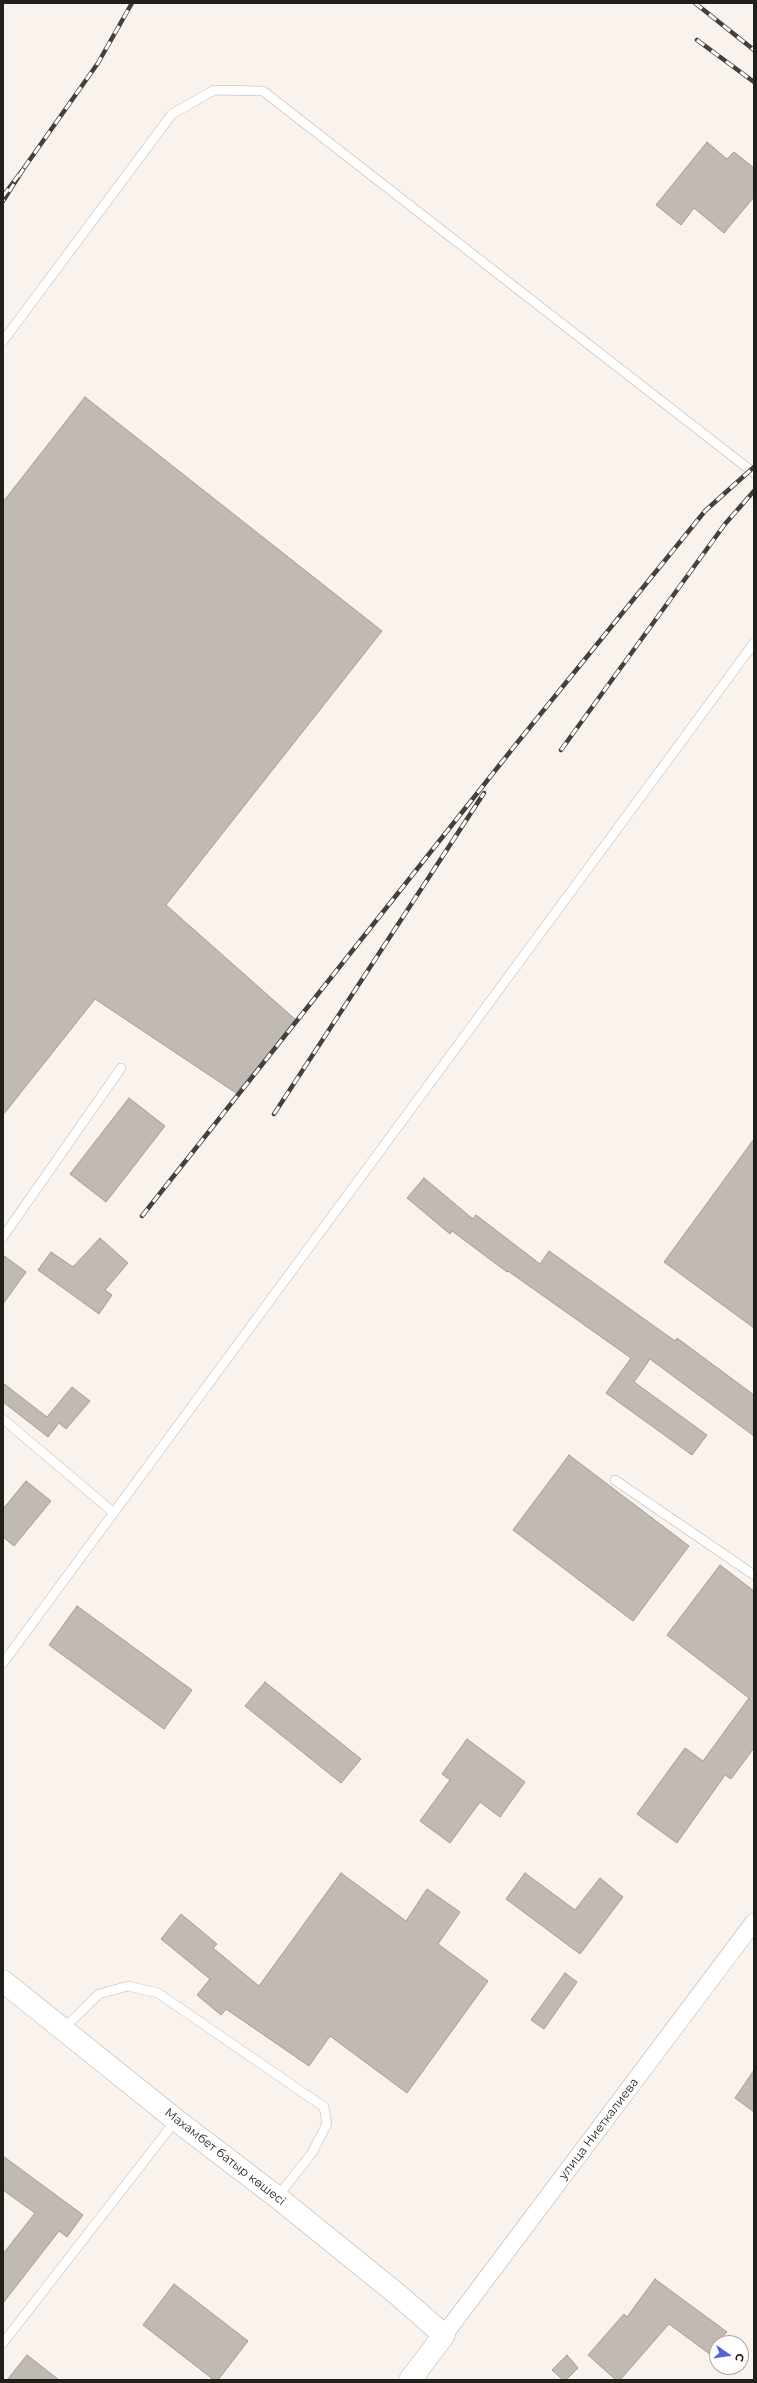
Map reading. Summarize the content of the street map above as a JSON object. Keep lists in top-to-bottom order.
{
  "streets": {
    "street": ["улица Ниеткалиева", "Махамбет батыр көшесі"]
  },
  "crossings": [
    ["улица Ниеткалиева", "Махамбет батыр көшесі"]
  ],
  "north": "right"
}
